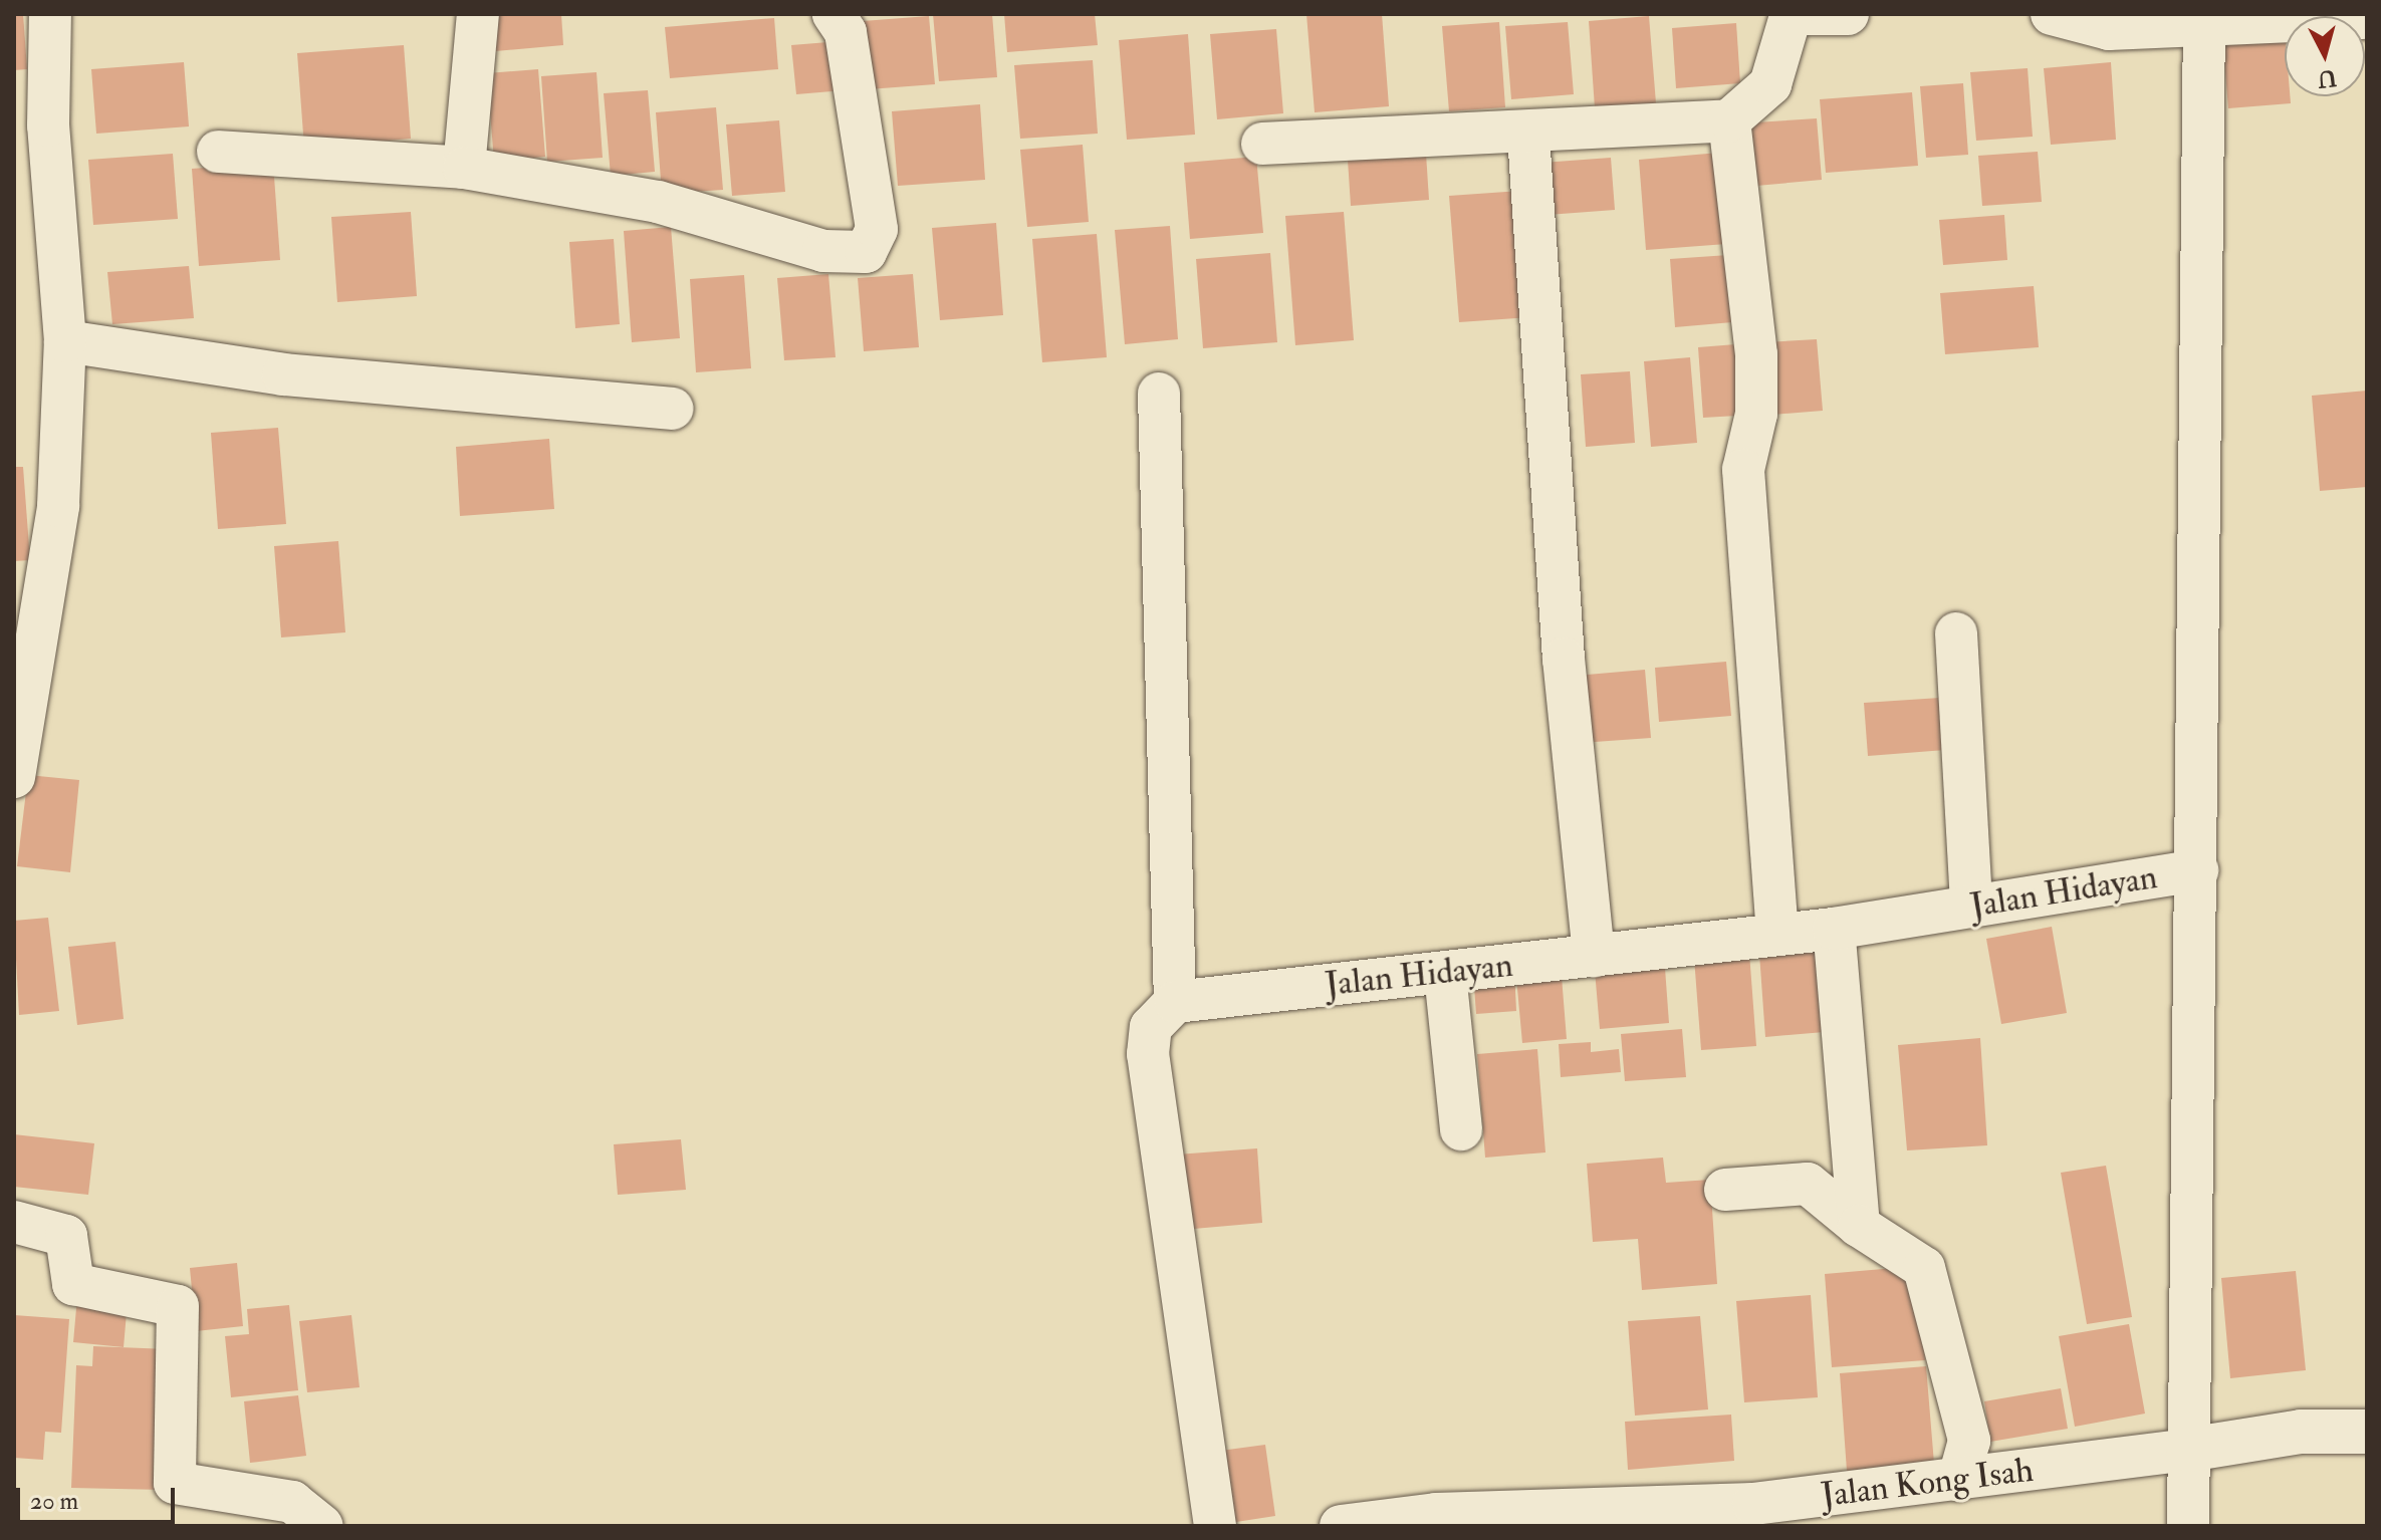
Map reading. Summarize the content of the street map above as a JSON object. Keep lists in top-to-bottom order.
{
  "streets": {
    "street": ["Jalan Hidayan", "Jalan Kong Isah"]
  },
  "scale_bar": "20 m",
  "north": "bottom"
}
